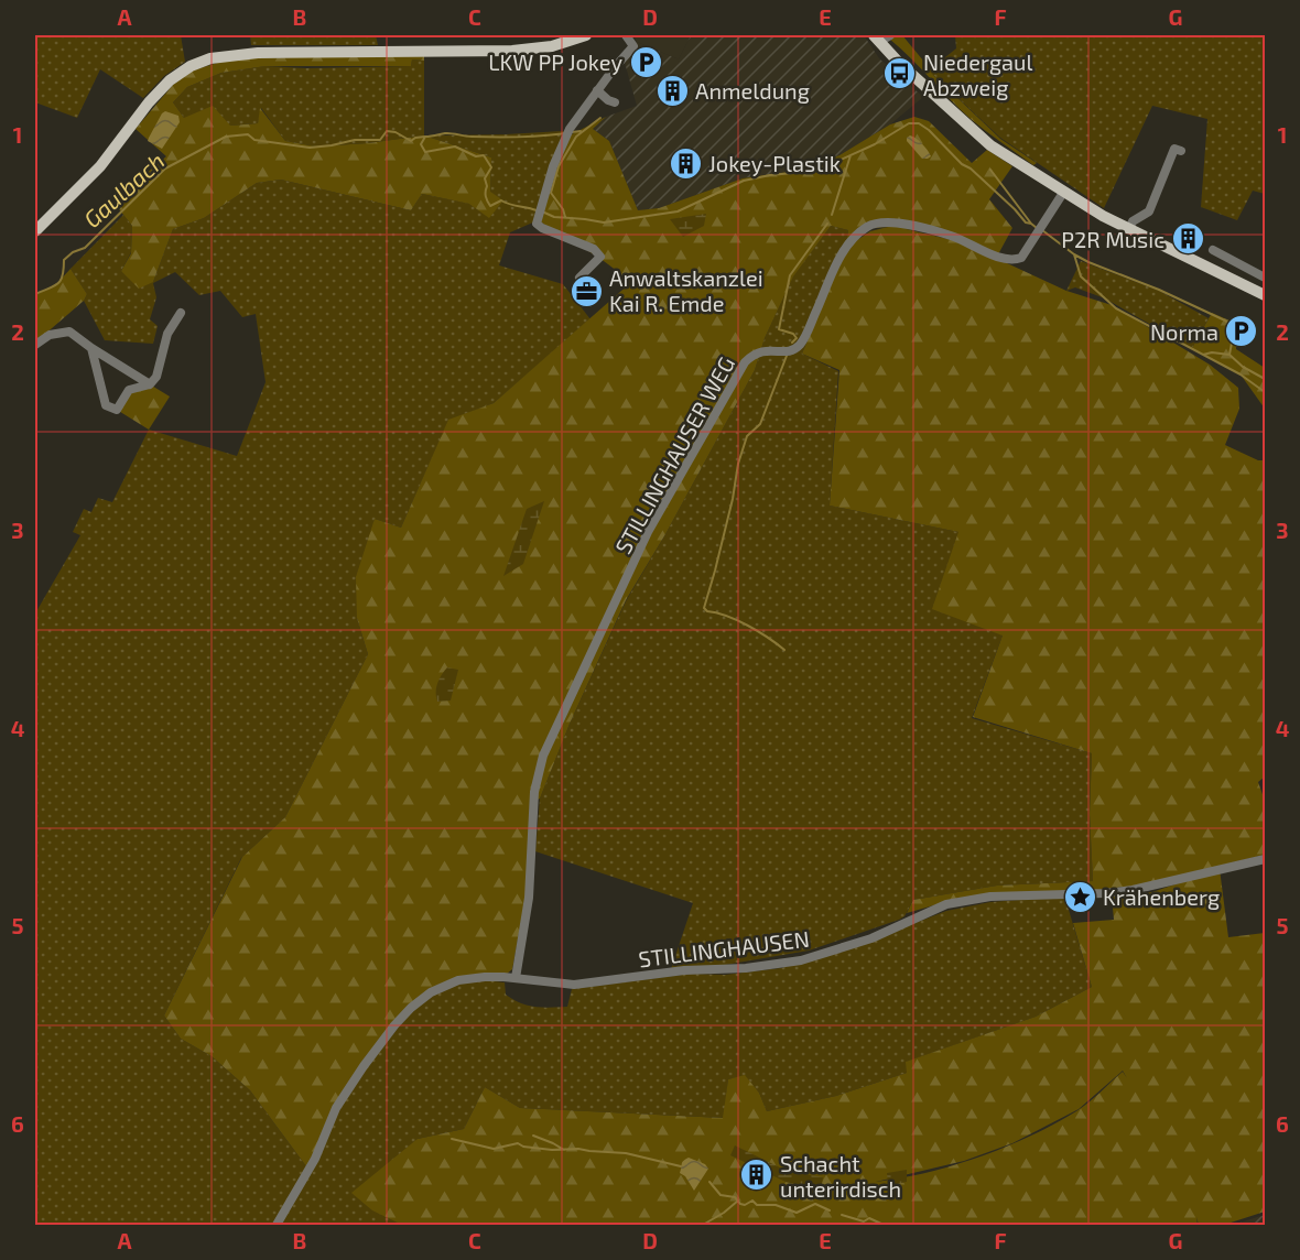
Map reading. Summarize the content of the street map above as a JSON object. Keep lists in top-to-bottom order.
{
  "streets": {
    "street": ["STILLINGHAUSER WEG", "STILLINGHAUSEN"]
  },
  "crossings": [
    ["STILLINGHAUSER WEG", "STILLINGHAUSEN"]
  ],
  "water": ["Gaulbach"],
  "places": {
    "parking": ["LKW PP Jokey", "Norma"],
    "bus stop": ["Niedergaul Abzweig"],
    "building": [
      "Anmeldung",
      "Jokey-Plastik",
      "P2R Music",
      "Schacht unterirdisch"
    ],
    "office": ["Anwaltskanzlei Kai R. Emde"],
    "place": ["Krähenberg"]
  },
  "grid": {
    "columns": [
      "A",
      "B",
      "C",
      "D",
      "E",
      "F",
      "G"
    ],
    "rows": [
      "1",
      "2",
      "3",
      "4",
      "5",
      "6"
    ]
  }
}
